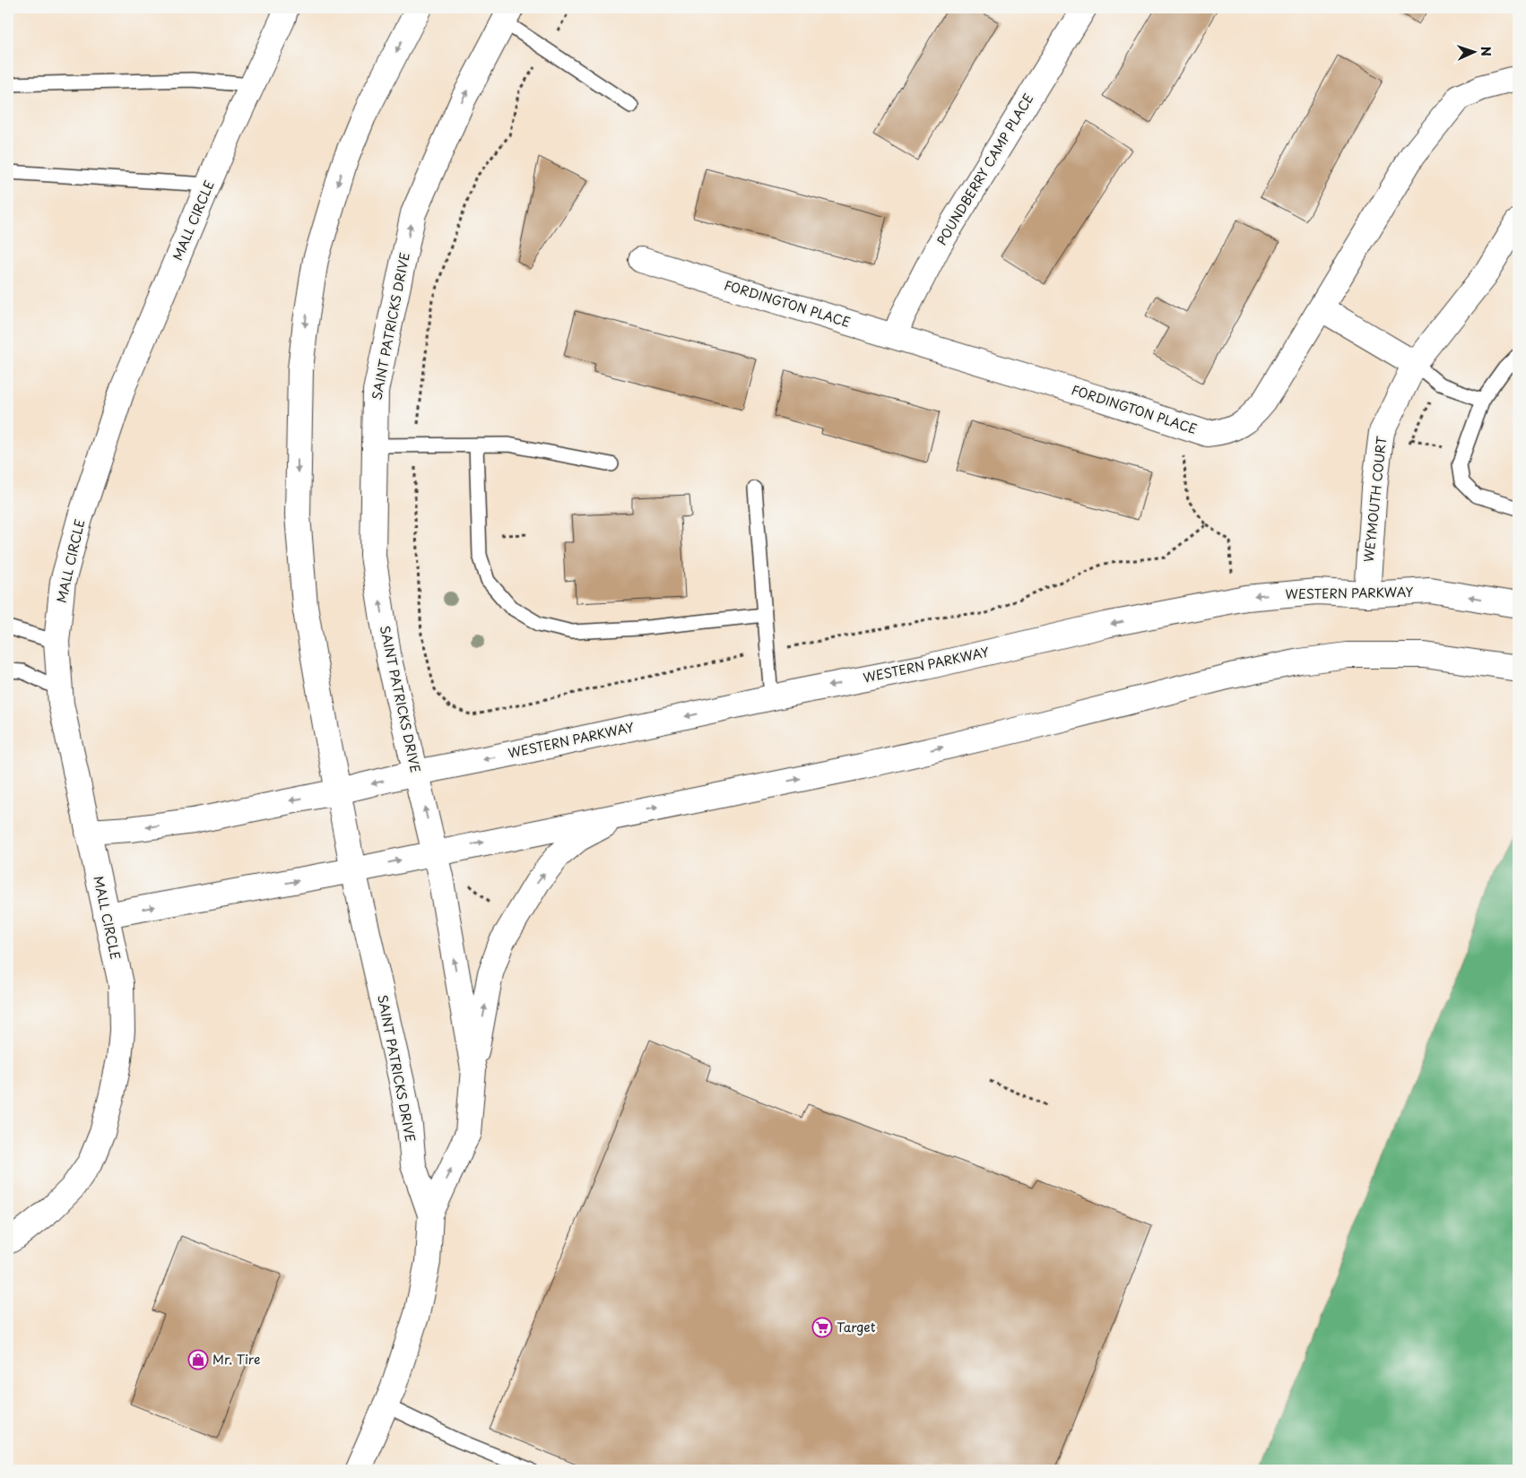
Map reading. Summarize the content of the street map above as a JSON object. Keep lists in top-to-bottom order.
{
  "streets": {
    "main road": [
      "POUNDBERRY CAMP PLACE",
      "MALL CIRCLE",
      "FORDINGTON PLACE",
      "SAINT PATRICKS DRIVE",
      "WEYMOUTH COURT",
      "WESTERN PARKWAY"
    ]
  },
  "crossings": [
    ["POUNDBERRY CAMP PLACE", "FORDINGTON PLACE"],
    ["MALL CIRCLE", "WESTERN PARKWAY"],
    ["SAINT PATRICKS DRIVE", "WESTERN PARKWAY"],
    ["WEYMOUTH COURT", "WESTERN PARKWAY"]
  ],
  "places": {
    "supermarket": ["Target"],
    "shop": ["Mr. Tire"]
  },
  "north": "right"
}
